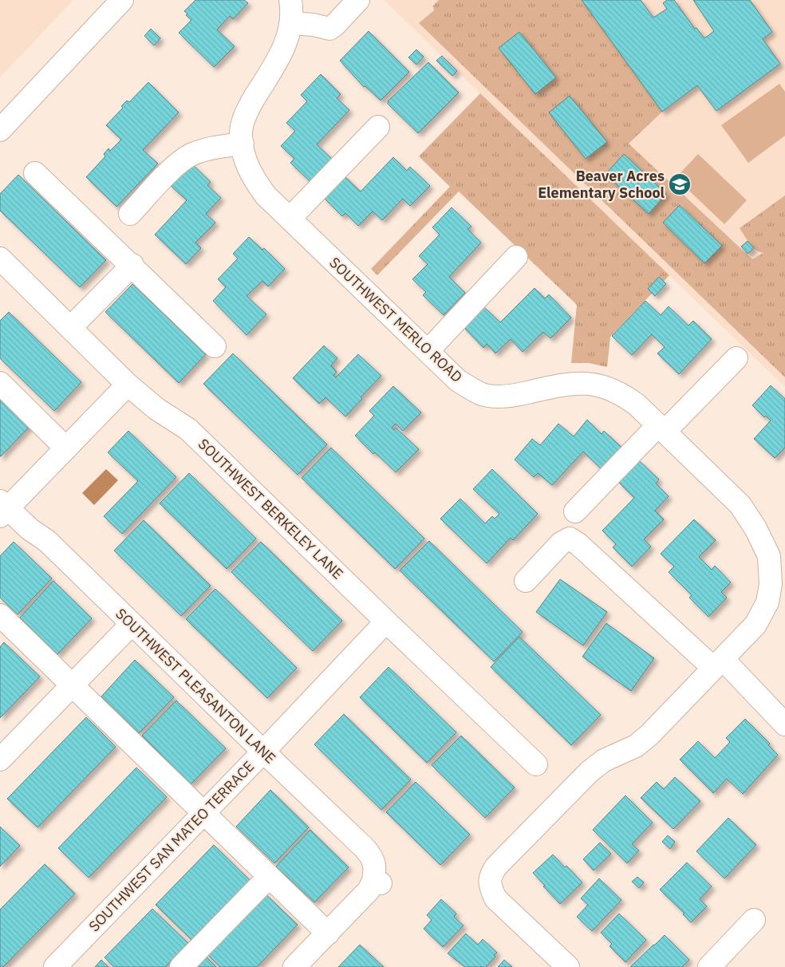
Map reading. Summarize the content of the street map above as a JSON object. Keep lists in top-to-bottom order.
{
  "streets": {
    "street": [
      "SOUTHWEST MERLO ROAD",
      "SOUTHWEST BERKELEY LANE",
      "SOUTHWEST PLEASANTON LANE",
      "SOUTHWEST SAN MATEO TERRACE"
    ]
  },
  "crossings": [
    ["SOUTHWEST BERKELEY LANE", "SOUTHWEST SAN MATEO TERRACE"],
    ["SOUTHWEST PLEASANTON LANE", "SOUTHWEST SAN MATEO TERRACE"]
  ],
  "places": {
    "school or university": ["Beaver Acres Elementary School"]
  }
}
